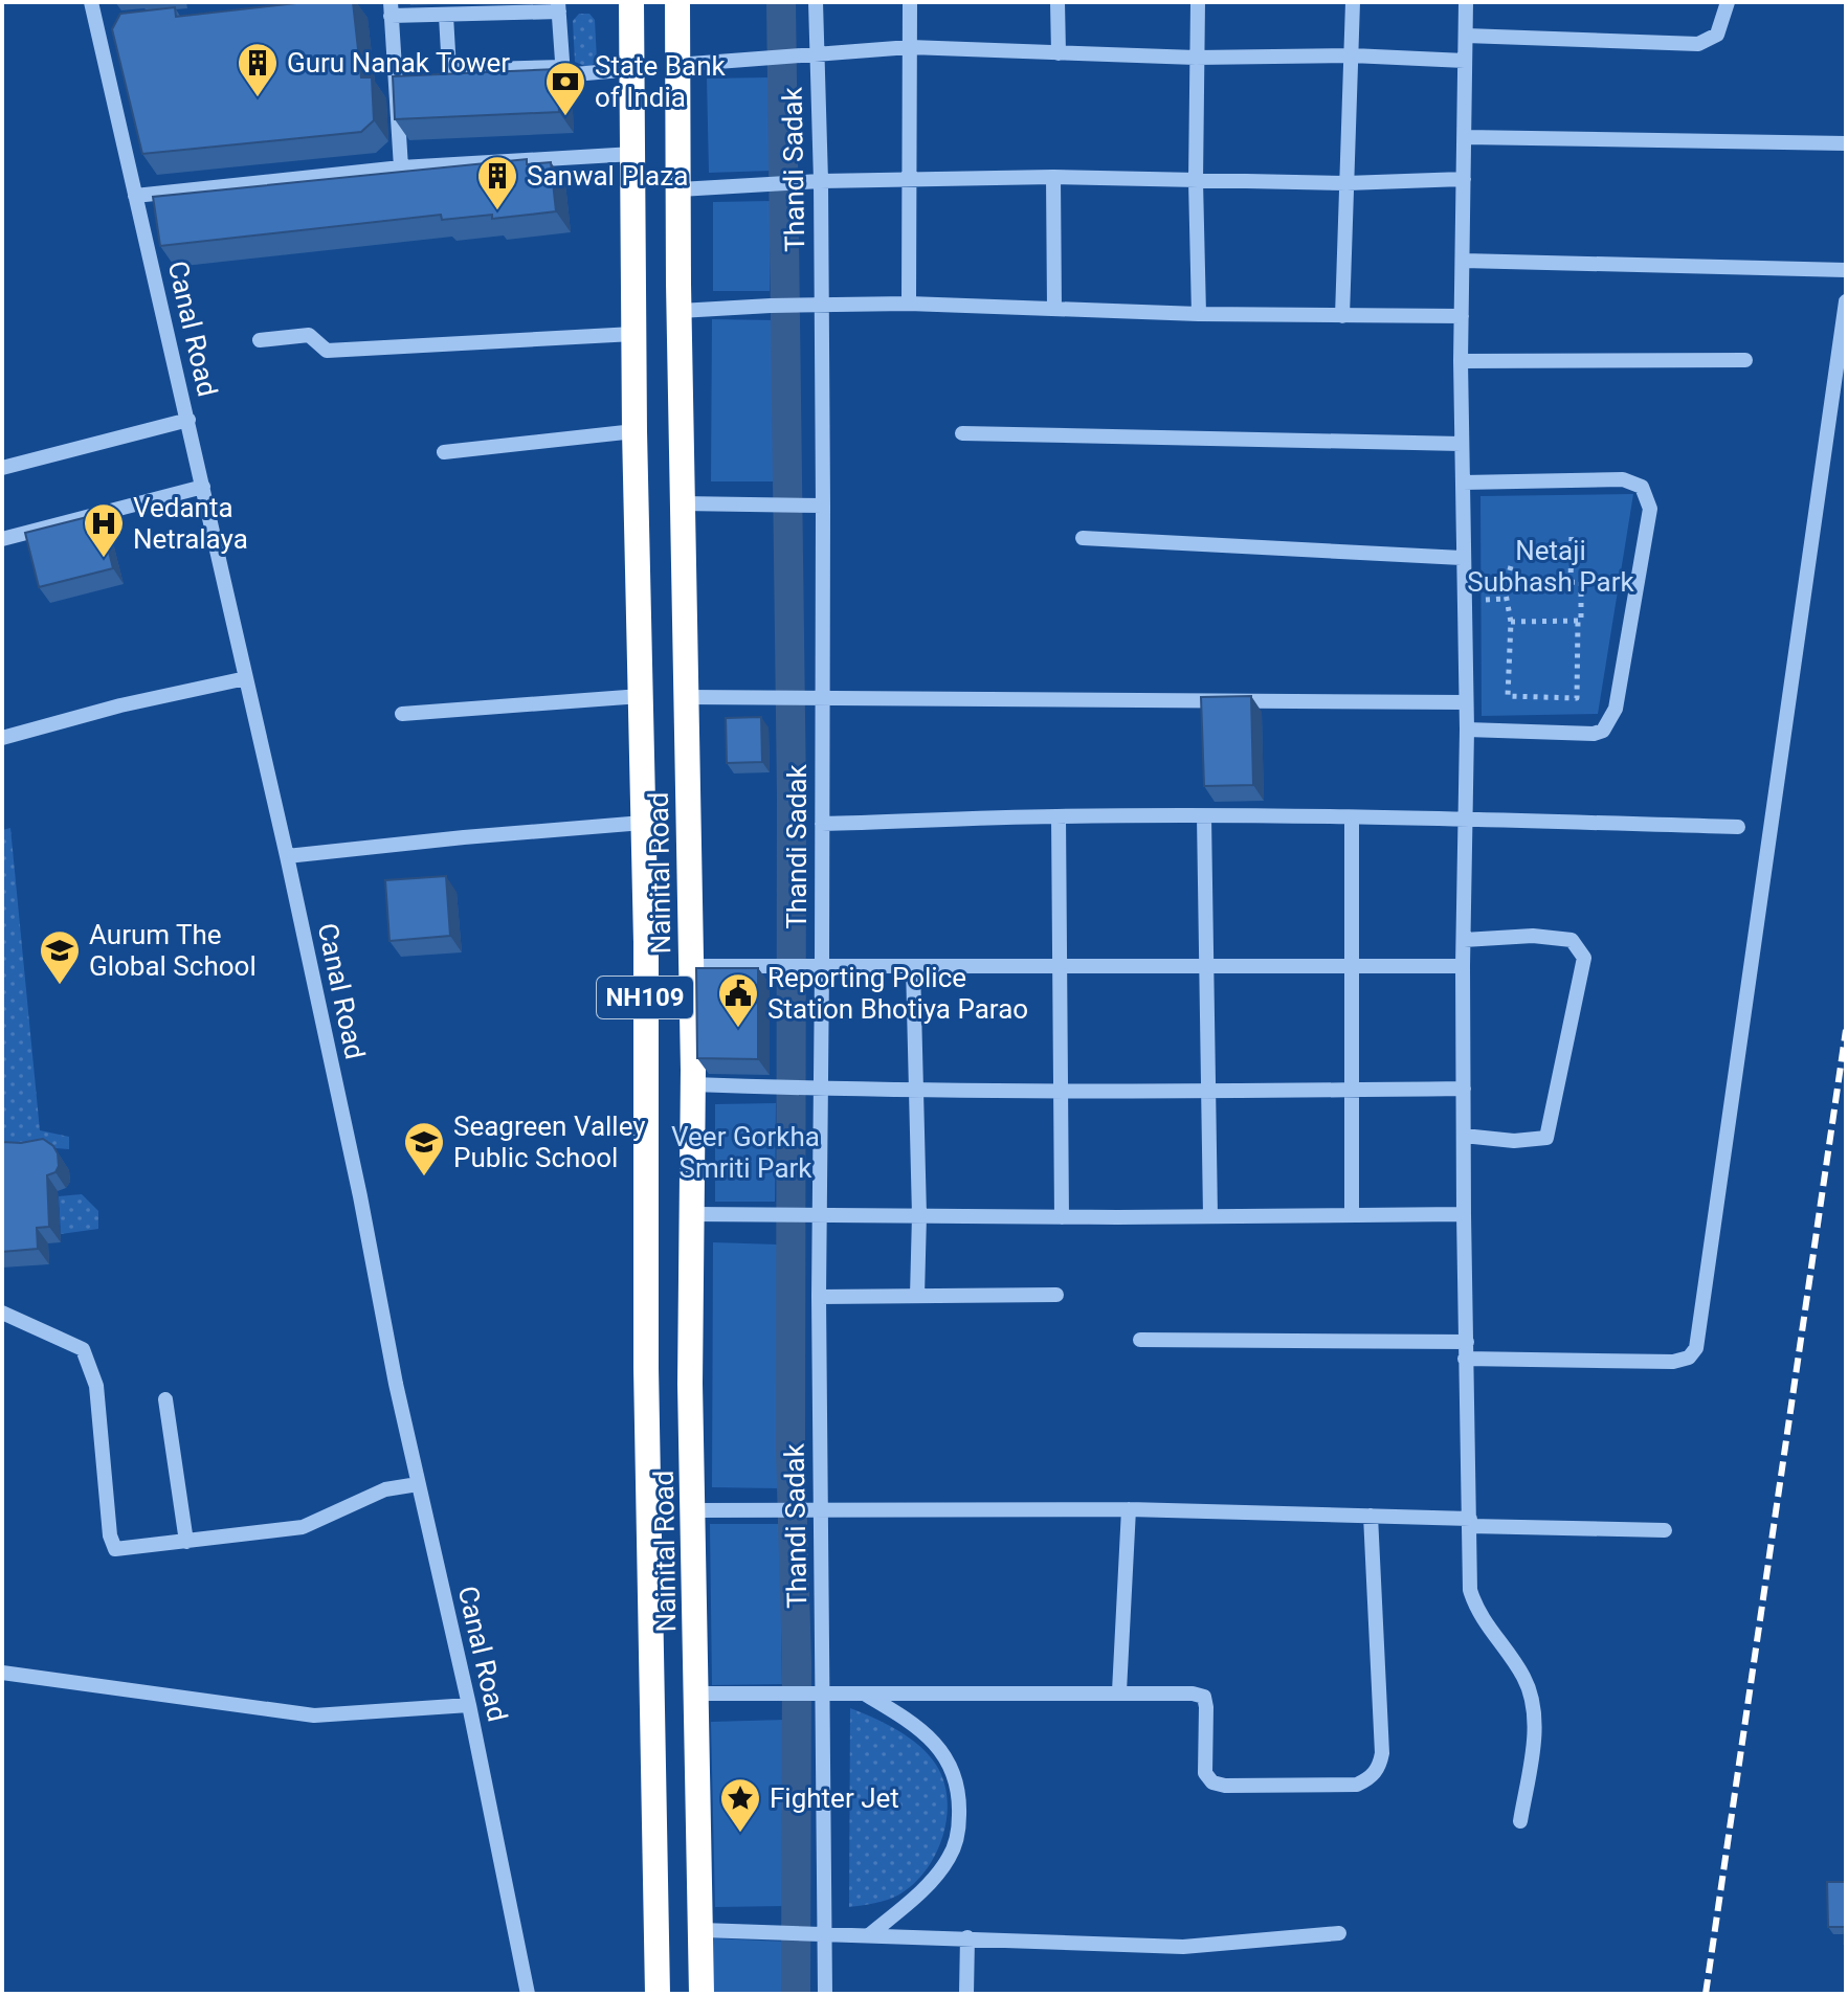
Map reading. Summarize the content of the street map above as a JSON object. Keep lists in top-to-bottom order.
{
  "streets": {
    "highway": ["Nainital Road", "NH109"],
    "street": ["Thandi Sadak", "Canal Road"]
  },
  "parks": ["Netaji Subhash Park", "Veer Gorkha Smriti Park"],
  "places": {
    "building": ["Guru Nanak Tower", "Sanwal Plaza"],
    "bank": ["State Bank of India"],
    "hospital": ["Vedanta Netralaya"],
    "school or university": ["Aurum The Global School", "Seagreen Valley Public School"],
    "public building": ["Reporting Police Station Bhotiya Parao"],
    "place": ["Fighter Jet"]
  }
}
